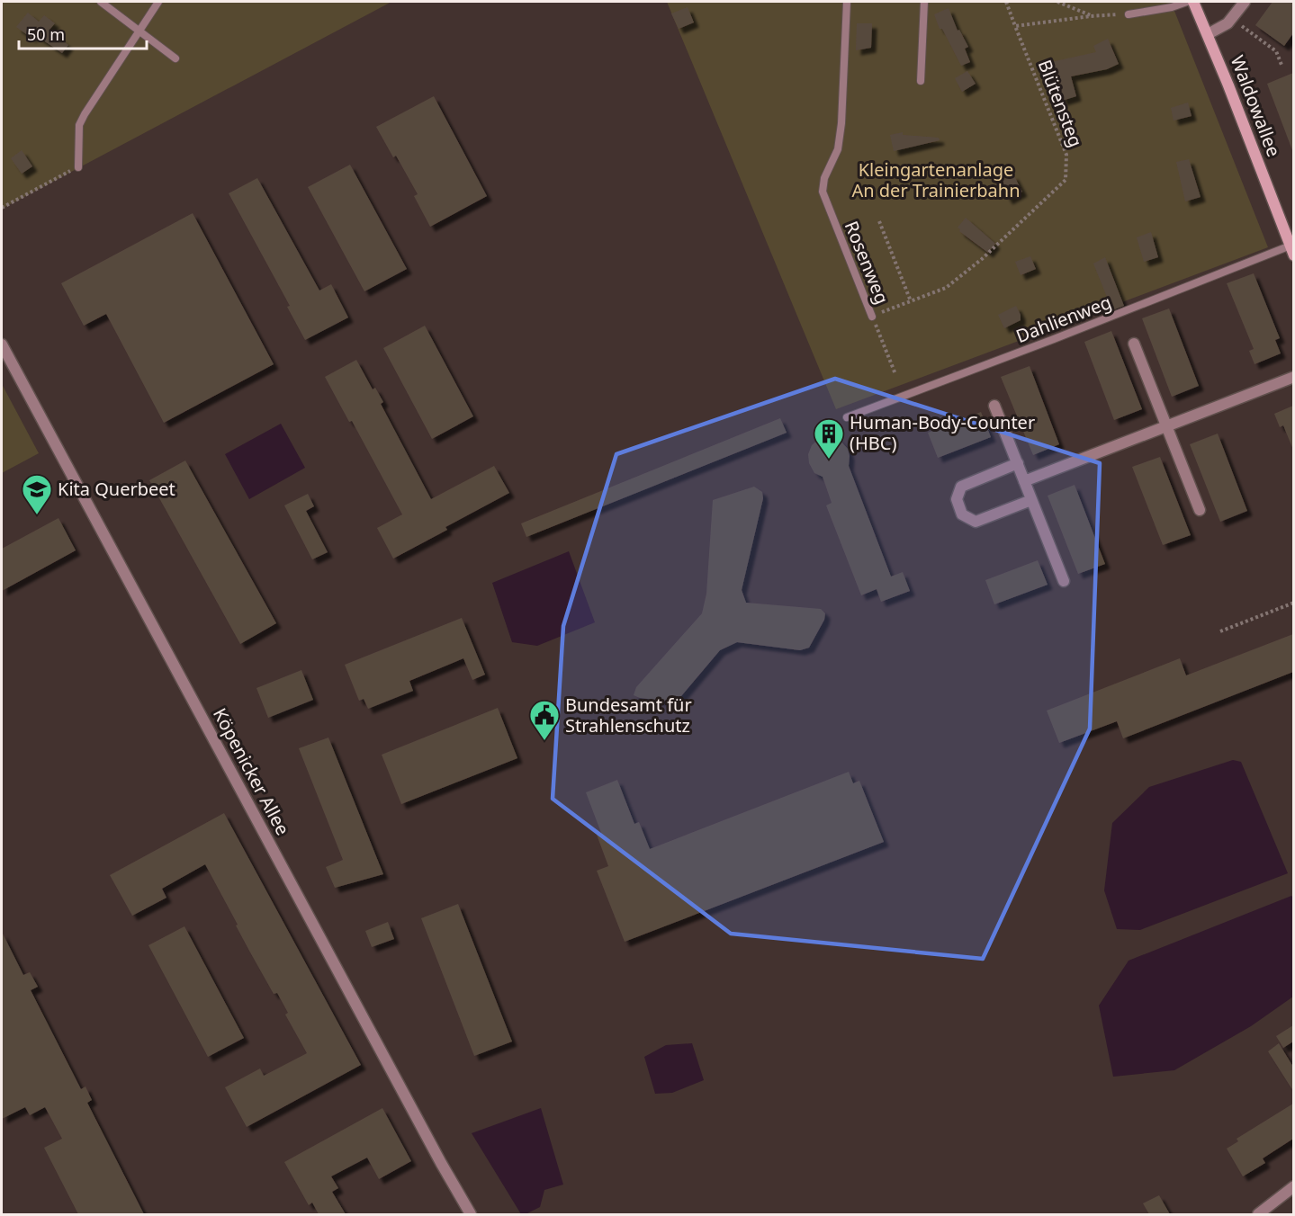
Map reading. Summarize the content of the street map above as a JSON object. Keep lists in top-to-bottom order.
{
  "streets": {
    "street": ["Waldowallee", "Köpenicker Allee"],
    "lane": ["Rosenweg", "Dahlienweg"],
    "path": ["Blütensteg"]
  },
  "crossings": [
    ["Blütensteg", "Rosenweg"],
    ["Waldowallee", "Dahlienweg"]
  ],
  "parks": ["Kleingartenanlage An der Trainierbahn"],
  "places": {
    "building": ["Human-Body-Counter (HBC)"],
    "school or university": ["Kita Querbeet"],
    "public building": ["Bundesamt für Strahlenschutz"]
  },
  "scale_bar": "50 m"
}
